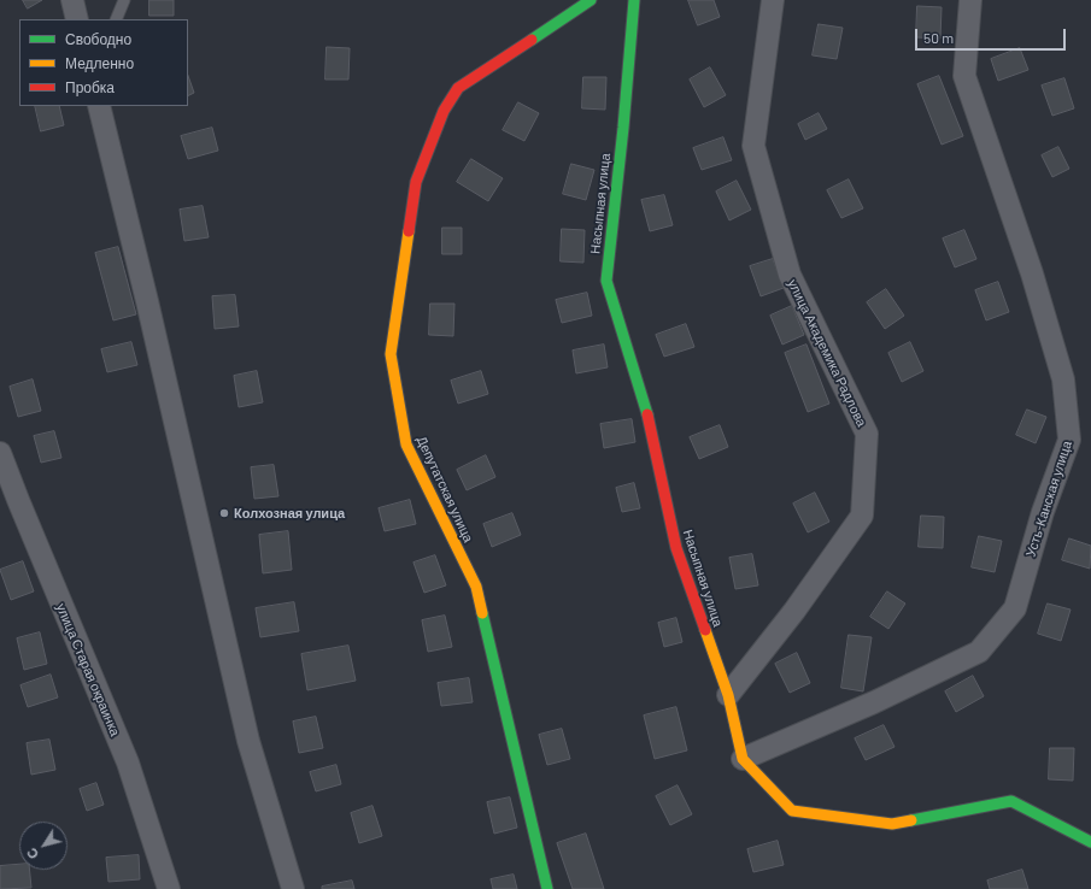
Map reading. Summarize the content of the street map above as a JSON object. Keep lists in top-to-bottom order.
{
  "streets": {
    "street": [
      "Насыпная улица",
      "улица Академика Радлова",
      "Депутатская улица",
      "Усть-Канская улица",
      "улица Старая окраинка"
    ]
  },
  "crossings": [
    ["Насыпная улица", "улица Академика Радлова"],
    ["Насыпная улица", "Усть-Канская улица"]
  ],
  "places": ["Колхозная улица"],
  "legend": ["Свободно", "Медленно", "Пробка"],
  "scale_bar": "50 m",
  "north": "bottom left"
}
